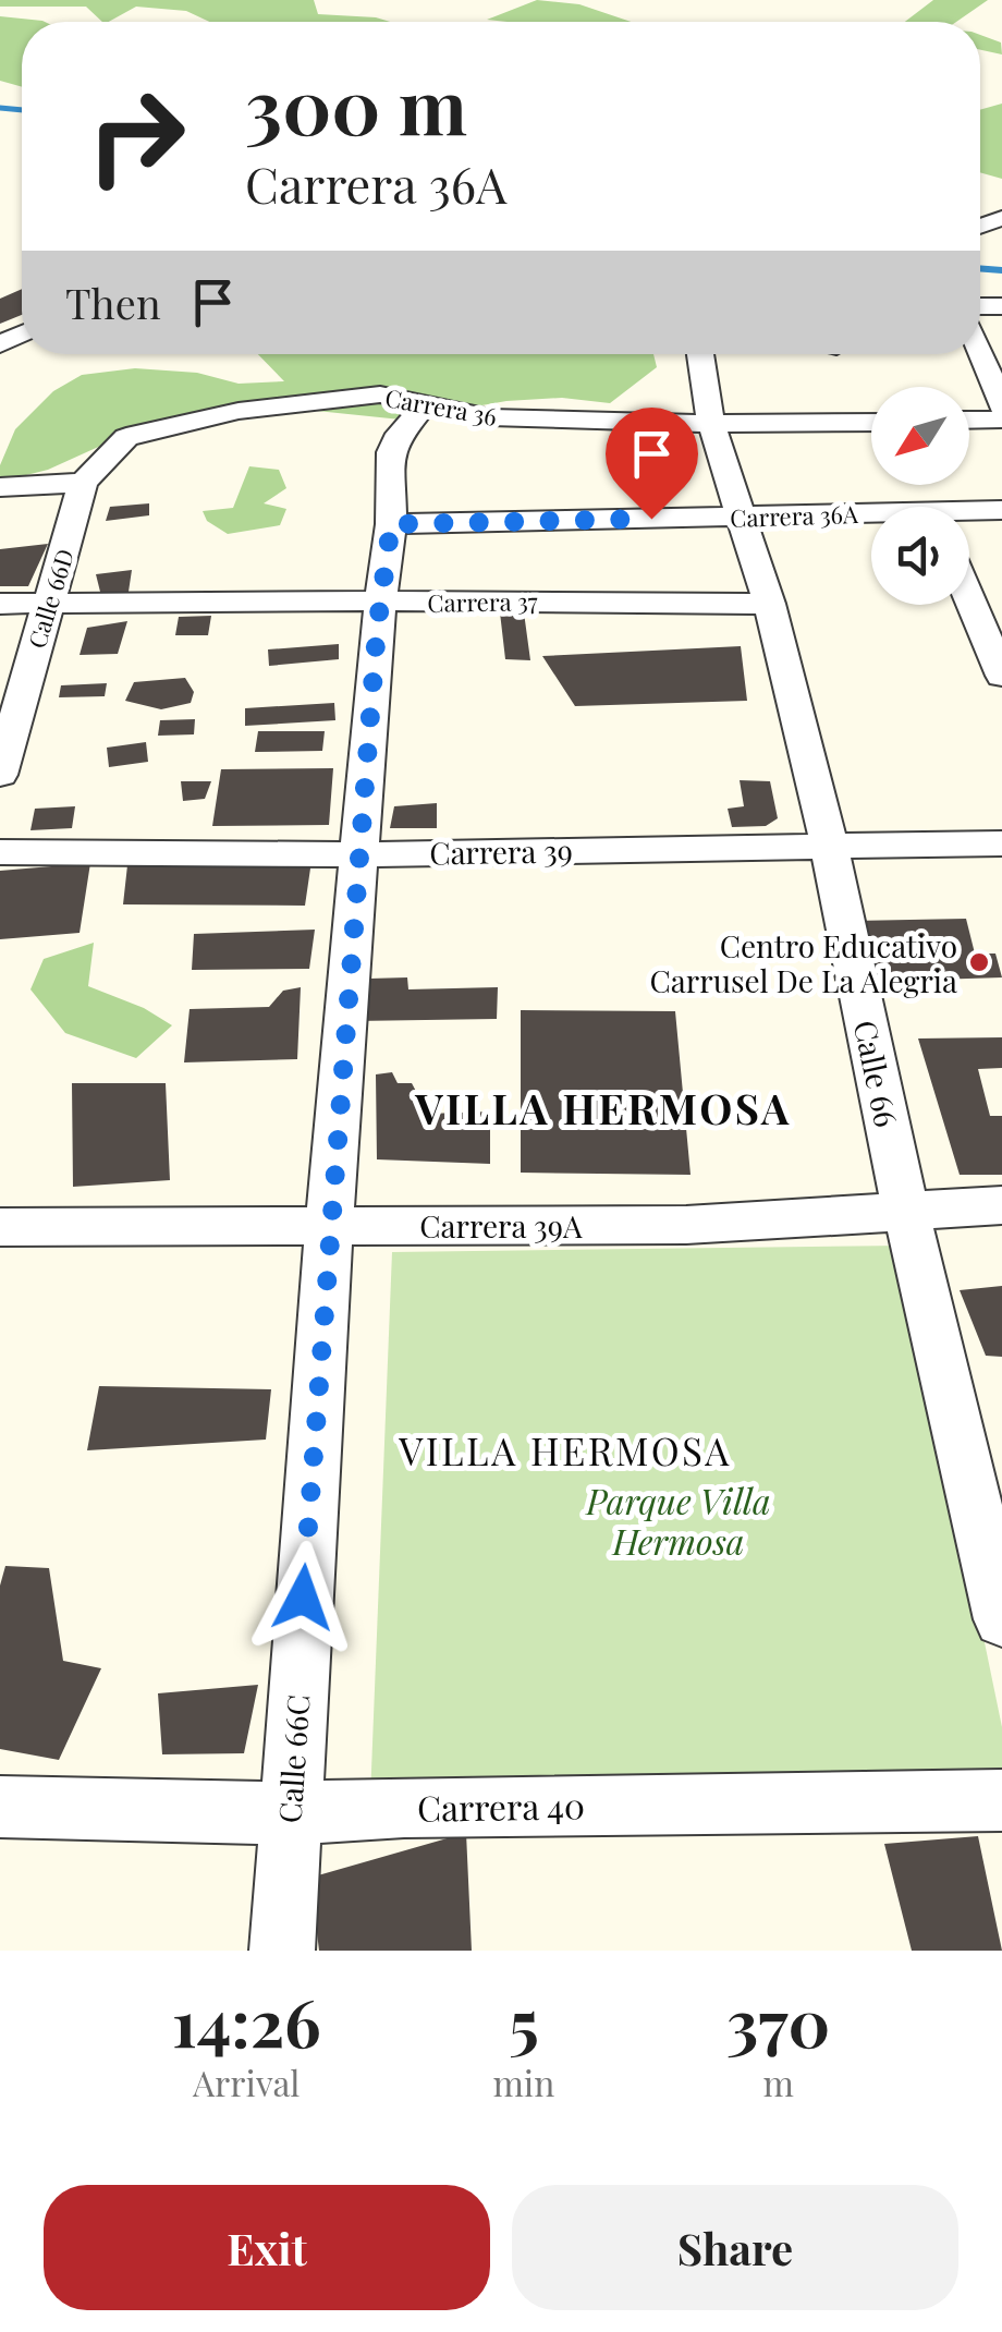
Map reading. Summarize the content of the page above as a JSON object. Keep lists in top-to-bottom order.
{
  "streets": {
    "street": [
      "Carrera 36",
      "Carrera 36A",
      "Calle 66D",
      "Carrera 37",
      "Carrera 39",
      "Calle 66",
      "Carrera 39A",
      "Calle 66C",
      "Carrera 40"
    ]
  },
  "crossings": [
    ["Carrera 36", "Calle 66D"],
    ["Carrera 36", "Calle 66"],
    ["Carrera 36", "Calle 66C"],
    ["Carrera 36A", "Calle 66"],
    ["Carrera 36A", "Calle 66C"],
    ["Calle 66D", "Carrera 37"],
    ["Carrera 37", "Calle 66"],
    ["Carrera 37", "Calle 66C"],
    ["Carrera 39", "Calle 66"],
    ["Carrera 39", "Calle 66C"],
    ["Calle 66", "Carrera 39A"],
    ["Carrera 39A", "Calle 66C"],
    ["Calle 66C", "Carrera 40"]
  ],
  "districts": ["VILLA HERMOSA", "VILLA HERMOSA"],
  "parks": ["Parque Villa Hermosa"],
  "places": ["Centro Educativo Carrusel De La Alegria"],
  "north": "bottom left",
  "page": {
    "turn": ["300 m", "Carrera 36A"],
    "then": "Then",
    "eta": [
      "14:26",
      "Arrival",
      "5",
      "min",
      "370",
      "m"
    ],
    "buttons": ["Exit", "Share"]
  }
}
